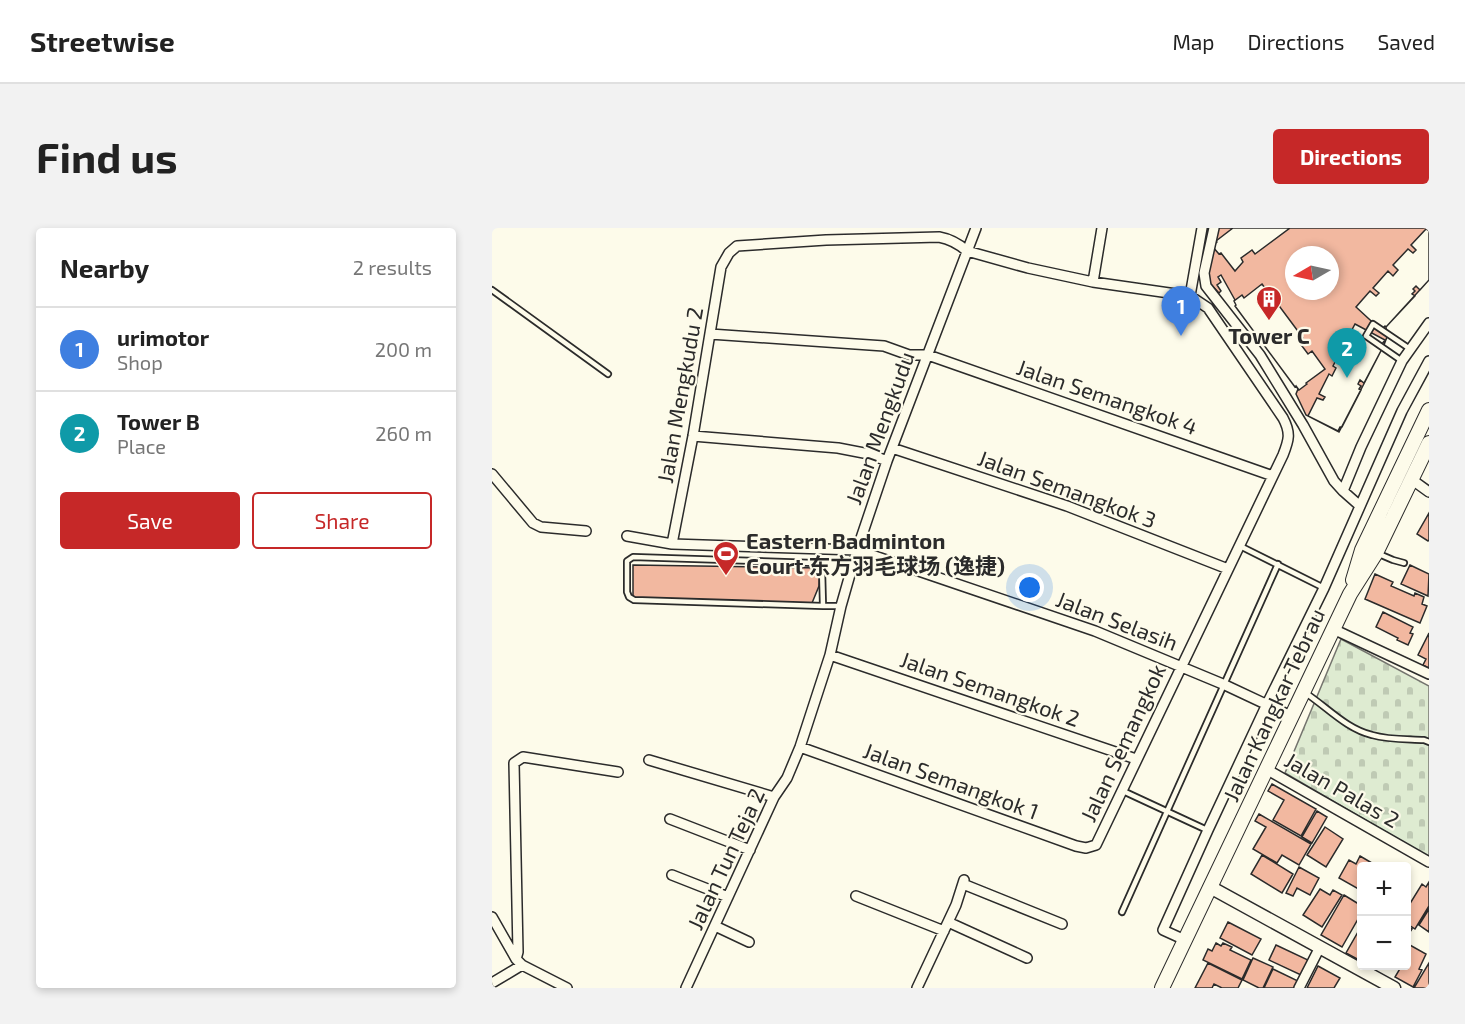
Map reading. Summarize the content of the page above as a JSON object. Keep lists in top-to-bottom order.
{
  "streets": {
    "main road": ["Jalan Kangkar Tebrau"],
    "street": [
      "Jalan Mengkudu 2",
      "Jalan Semangkok 4",
      "Jalan Mengkudu",
      "Jalan Semangkok 3",
      "Jalan Selasih",
      "Jalan Semangkok 2",
      "Jalan Semangkok",
      "Jalan Semangkok 1",
      "Jalan Palas 2",
      "Jalan Tun Teja 2"
    ]
  },
  "crossings": [
    ["Jalan Mengkudu 2", "Jalan Semangkok 4"],
    ["Jalan Mengkudu 2", "Jalan Mengkudu"],
    ["Jalan Mengkudu 2", "Jalan Selasih"],
    ["Jalan Semangkok 4", "Jalan Mengkudu"],
    ["Jalan Semangkok 4", "Jalan Semangkok"],
    ["Jalan Mengkudu", "Jalan Semangkok 3"],
    ["Jalan Mengkudu", "Jalan Selasih"],
    ["Jalan Mengkudu", "Jalan Semangkok 2"],
    ["Jalan Mengkudu", "Jalan Semangkok 1"],
    ["Jalan Mengkudu", "Jalan Tun Teja 2"],
    ["Jalan Semangkok 3", "Jalan Semangkok"],
    ["Jalan Selasih", "Jalan Kangkar Tebrau"],
    ["Jalan Selasih", "Jalan Semangkok"],
    ["Jalan Semangkok 2", "Jalan Semangkok"],
    ["Jalan Kangkar Tebrau", "Jalan Palas 2"],
    ["Jalan Semangkok", "Jalan Semangkok 1"],
    ["Jalan Semangkok 1", "Jalan Tun Teja 2"]
  ],
  "places": {
    "building": ["Tower C"],
    "sports": ["Eastern Badminton Court 东方羽毛球场 (逸捷)"]
  },
  "north": "left",
  "page": {
    "header": "Streetwise",
    "nav": ["Map", "Directions", "Saved"],
    "buttons": [
      "Directions",
      ["Save", "Share"]
    ],
    "title": "Find us",
    "heading": ["Nearby", "2 results"],
    "pins": ["1", "2"],
    "list": [
      {
        "mark": "1",
        "name": "urimotor",
        "note": "Shop",
        "value": "200 m"
      },
      {
        "mark": "2",
        "name": "Tower B",
        "note": "Place",
        "value": "260 m"
      }
    ],
    "map_buttons": ["+", "−"]
  }
}
